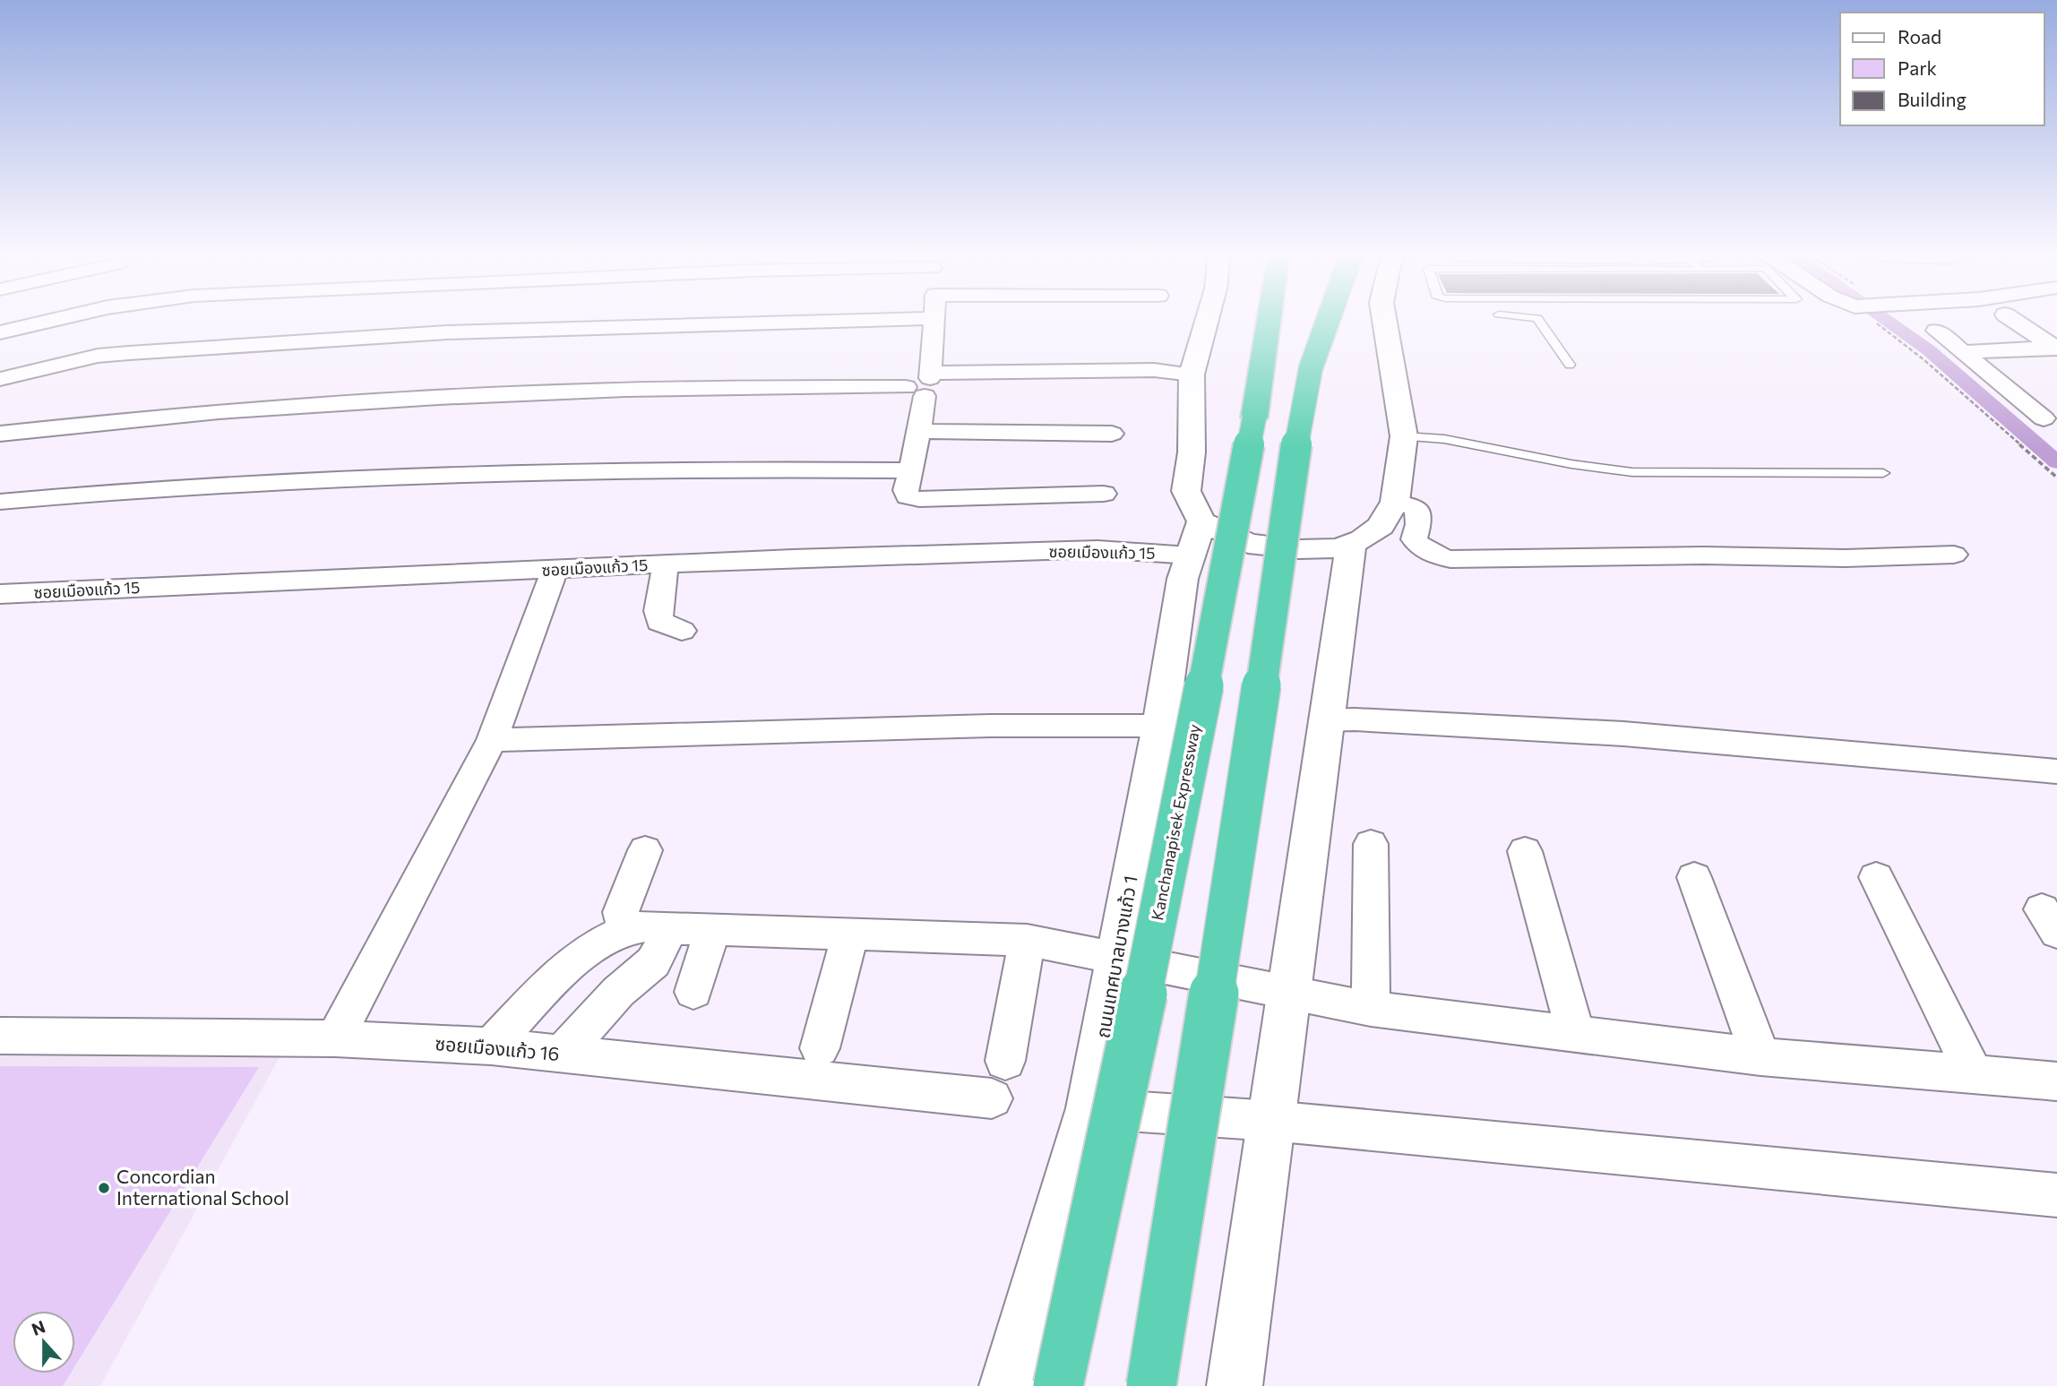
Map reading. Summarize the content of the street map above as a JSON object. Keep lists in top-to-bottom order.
{
  "streets": {
    "highway": ["Kanchanapisek Expressway"],
    "main road": ["ถนนเทศบาลบางแก้ว 1"],
    "street": ["ซอยเมืองแก้ว 15", "ซอยเมืองแก้ว 16"]
  },
  "crossings": [
    ["ซอยเมืองแก้ว 15", "ถนนเทศบาลบางแก้ว 1"]
  ],
  "places": ["Concordian International School"],
  "legend": ["Road", "Park", "Building"],
  "north": "top"
}
